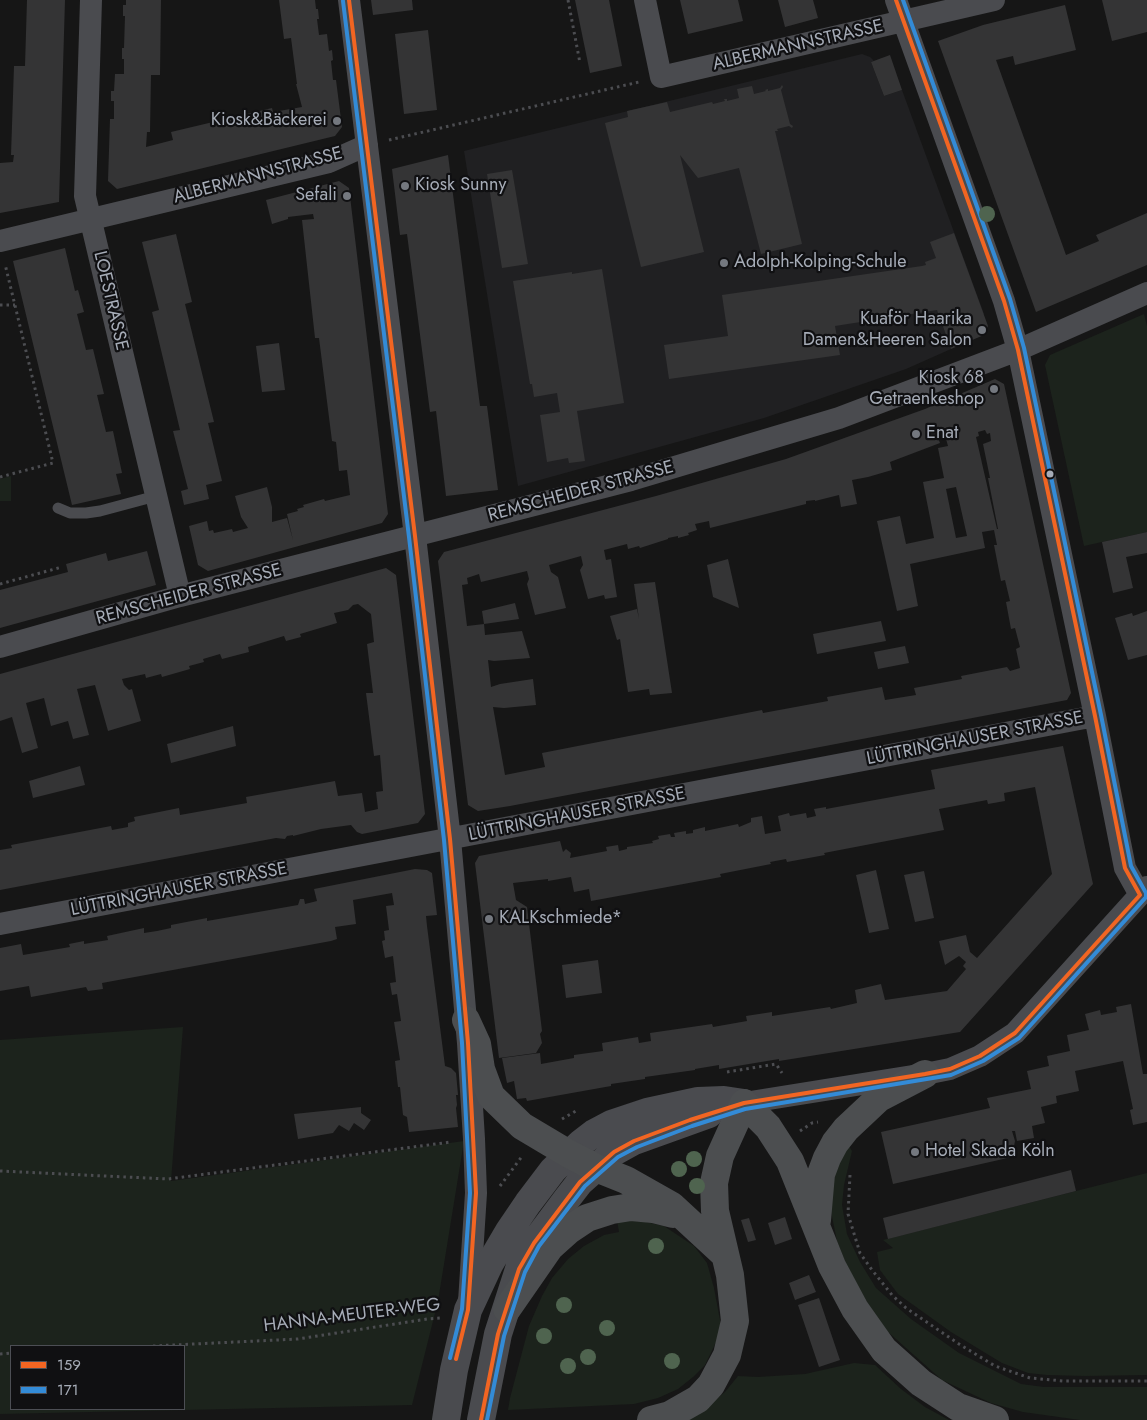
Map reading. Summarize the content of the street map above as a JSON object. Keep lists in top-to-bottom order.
{
  "streets": {
    "street": [
      "ALBERMANNSTRASSE",
      "LOESTRASSE",
      "REMSCHEIDER STRASSE",
      "LÜTTRINGHAUSER STRASSE"
    ],
    "path": ["HANNA-MEUTER-WEG"]
  },
  "crossings": [
    ["ALBERMANNSTRASSE", "LOESTRASSE"],
    ["LOESTRASSE", "REMSCHEIDER STRASSE"]
  ],
  "places": [
    "Kiosk&Bäckerei",
    "Kiosk Sunny",
    "Sefali",
    "Adolph-Kolping-Schule",
    "Kuaför Haarika Damen&Heeren Salon",
    "Kiosk 68 Getraenkeshop",
    "Enat",
    "KALKschmiede*",
    "Hotel Skada Köln"
  ],
  "lines": ["transit line 159", "transit line 171"],
  "legend": ["159", "171"]
}
